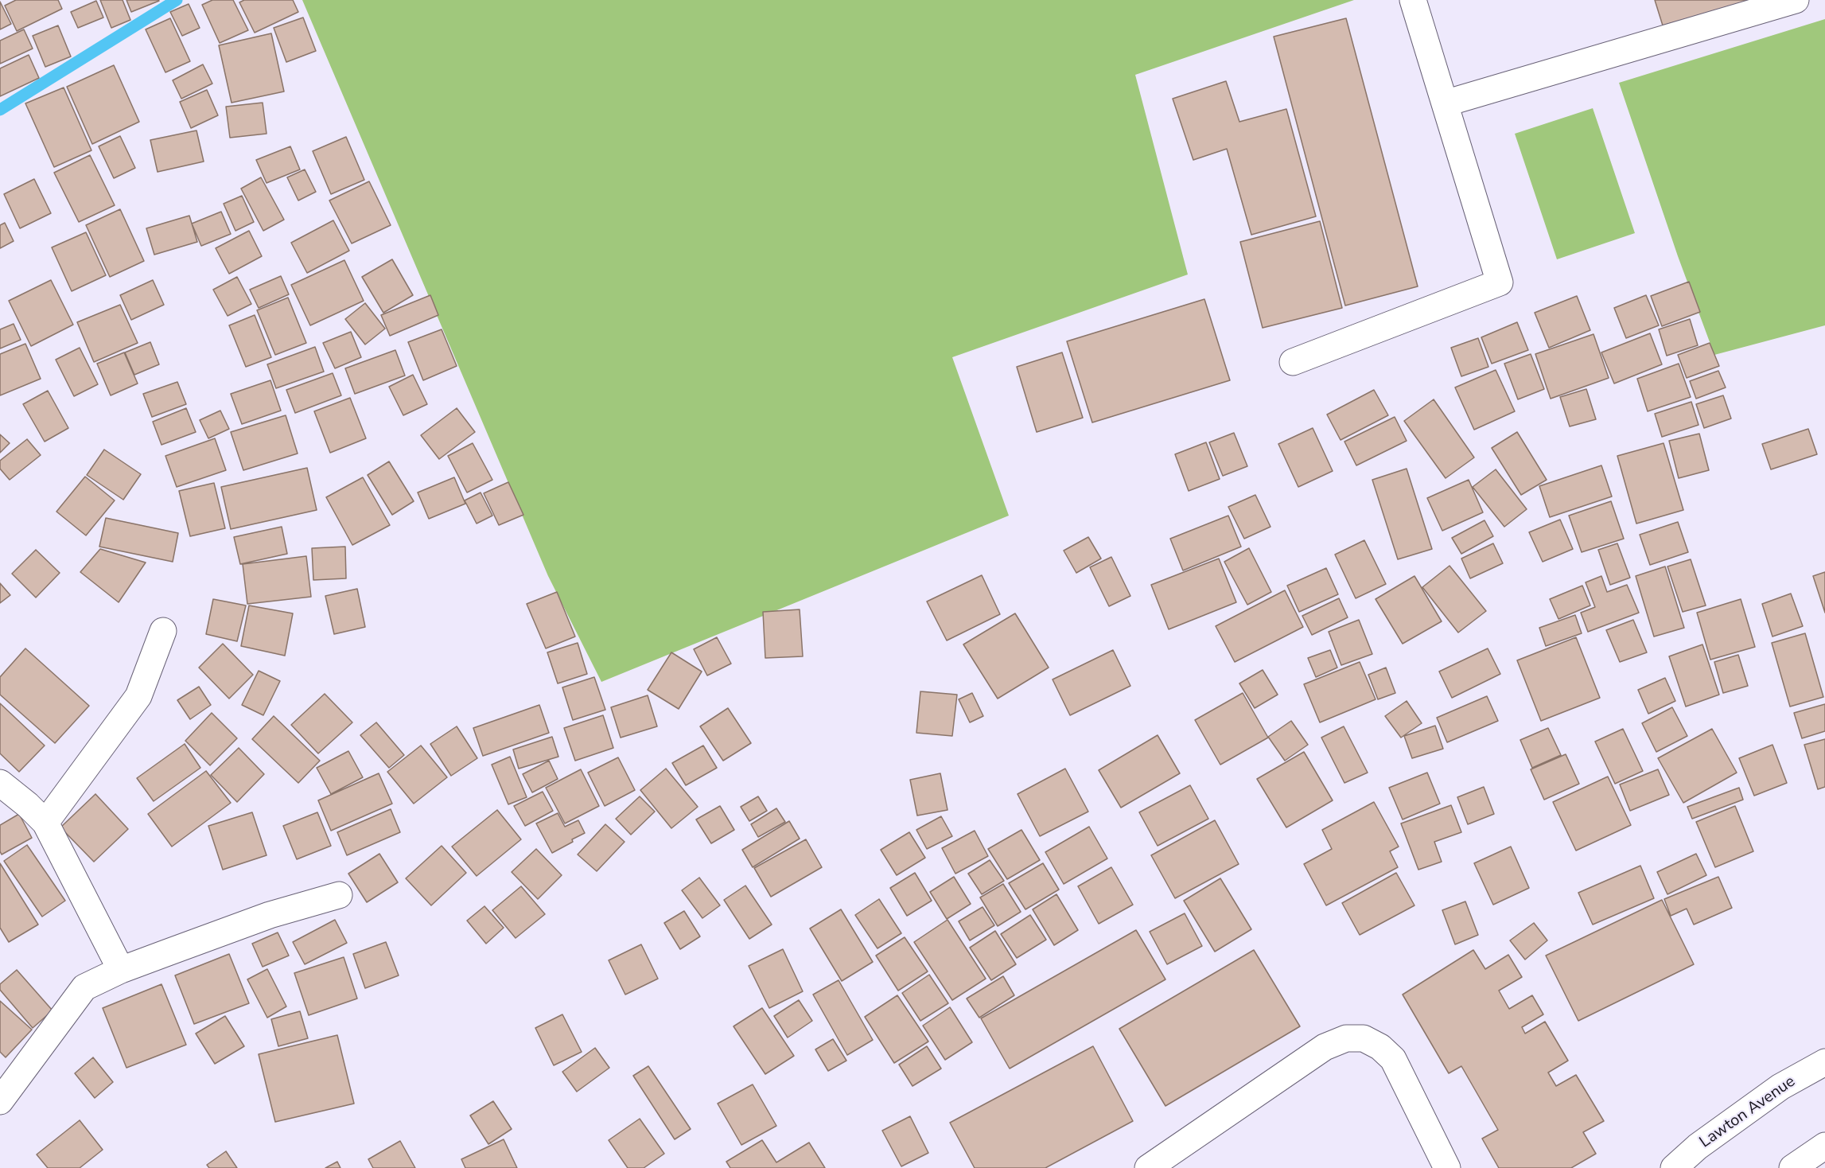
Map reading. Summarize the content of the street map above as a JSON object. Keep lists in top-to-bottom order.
{
  "streets": {
    "street": ["Lawton Avenue"]
  }
}
